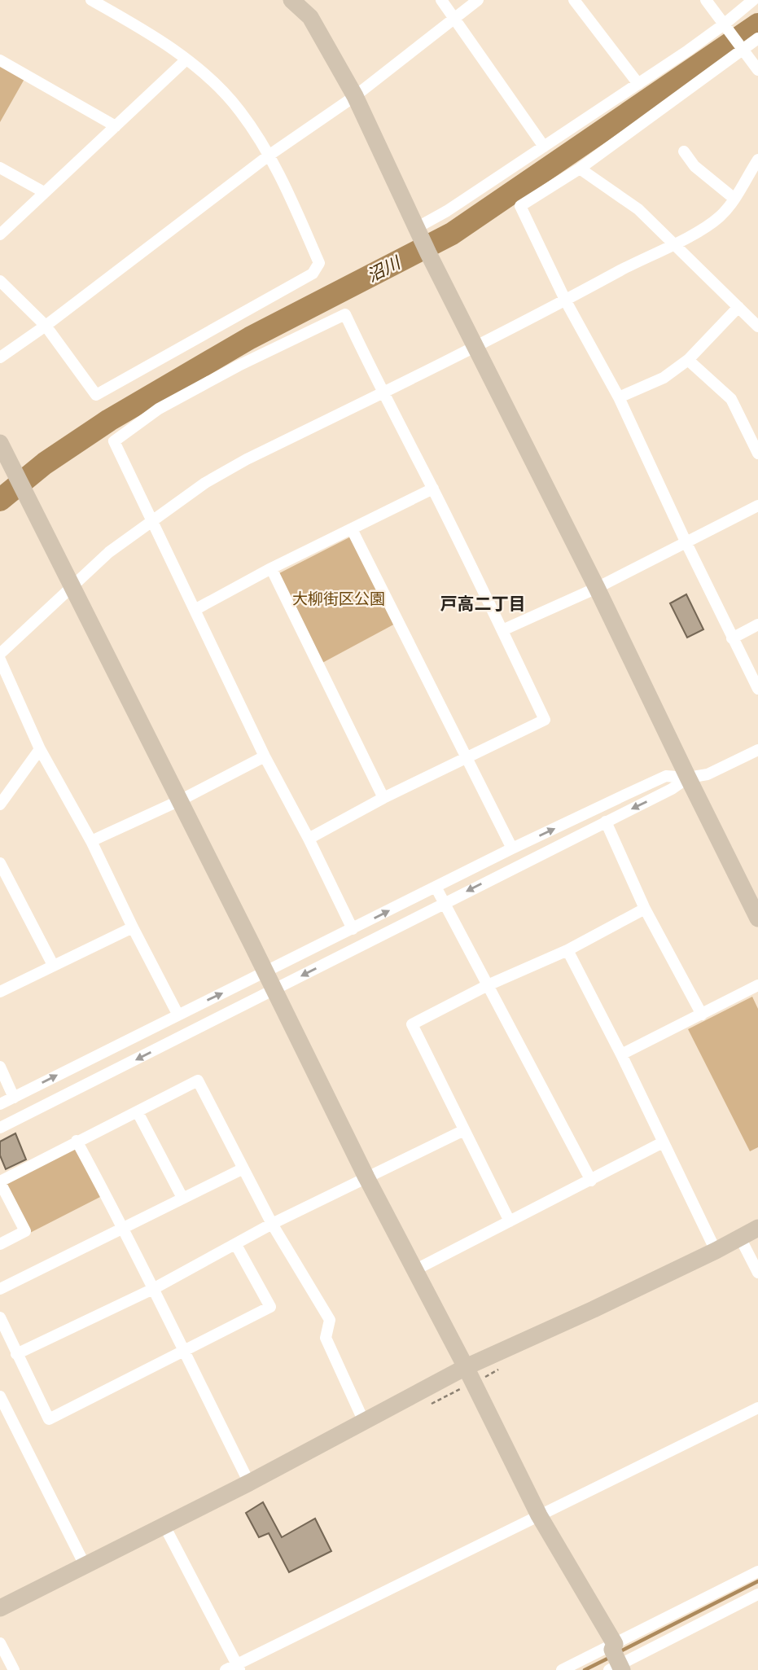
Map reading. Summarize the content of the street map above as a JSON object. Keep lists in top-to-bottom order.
{
  "districts": ["戸高二丁目"],
  "water": ["沼川"],
  "parks": ["大柳街区公園"]
}
